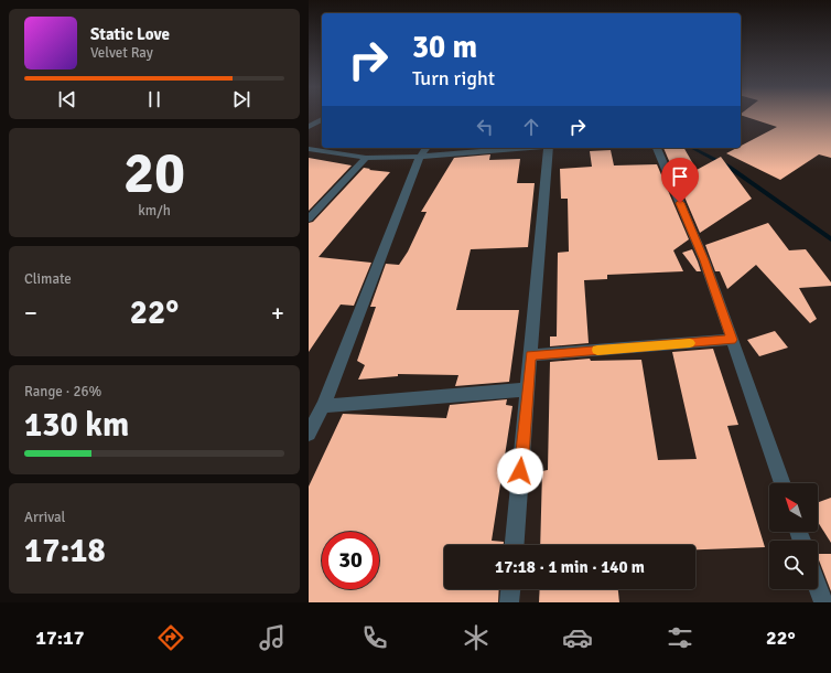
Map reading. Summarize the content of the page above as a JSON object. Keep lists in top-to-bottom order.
{
  "north": "top left",
  "page": {
    "turn": ["30 m", "Turn right"],
    "song": ["Static Love", "Velvet Ray"],
    "tile": [
      ["20", "km/h"],
      "Climate",
      ["Range · 26%", "130 km"],
      ["Arrival", "17:18"]
    ],
    "heat": ["−", "22°", "+"],
    "limit": "30",
    "trip": "17:18 · 1 min · 140 m",
    "tabs": ["17:17", "22°"]
  }
}
